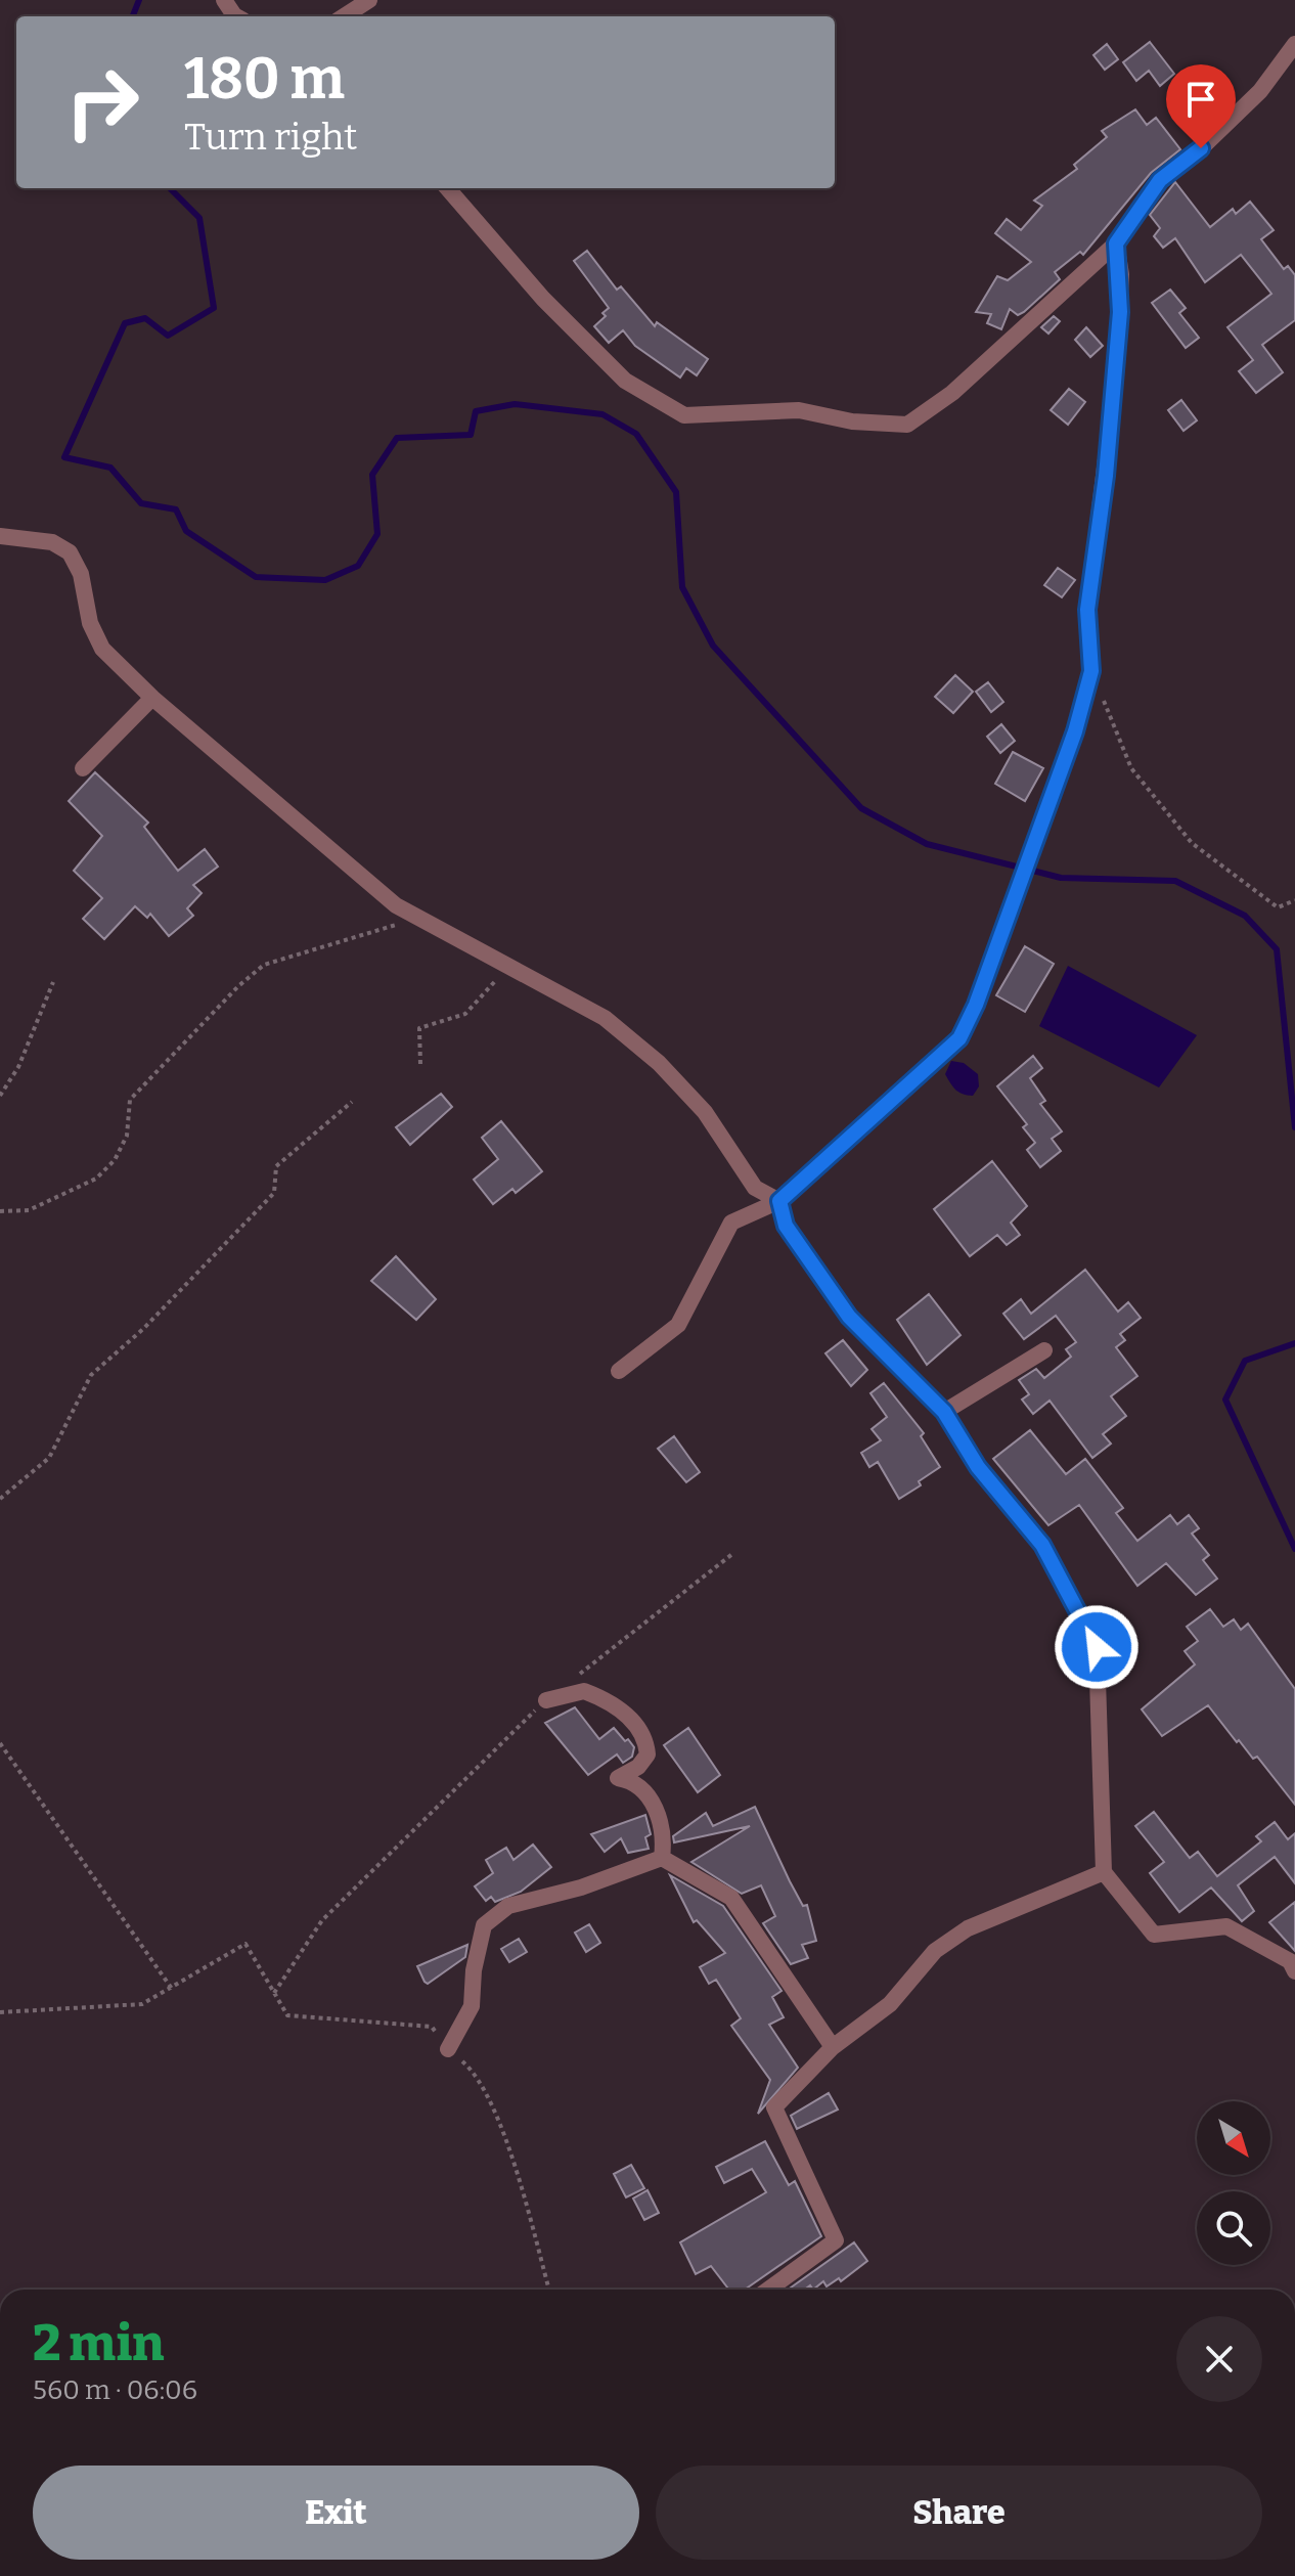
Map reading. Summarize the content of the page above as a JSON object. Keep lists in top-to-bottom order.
{
  "north": "bottom right",
  "page": {
    "turn": ["180 m", "Turn right"],
    "heading": ["2 min", "560 m · 06:06"],
    "buttons": ["Exit", "Share"]
  }
}
